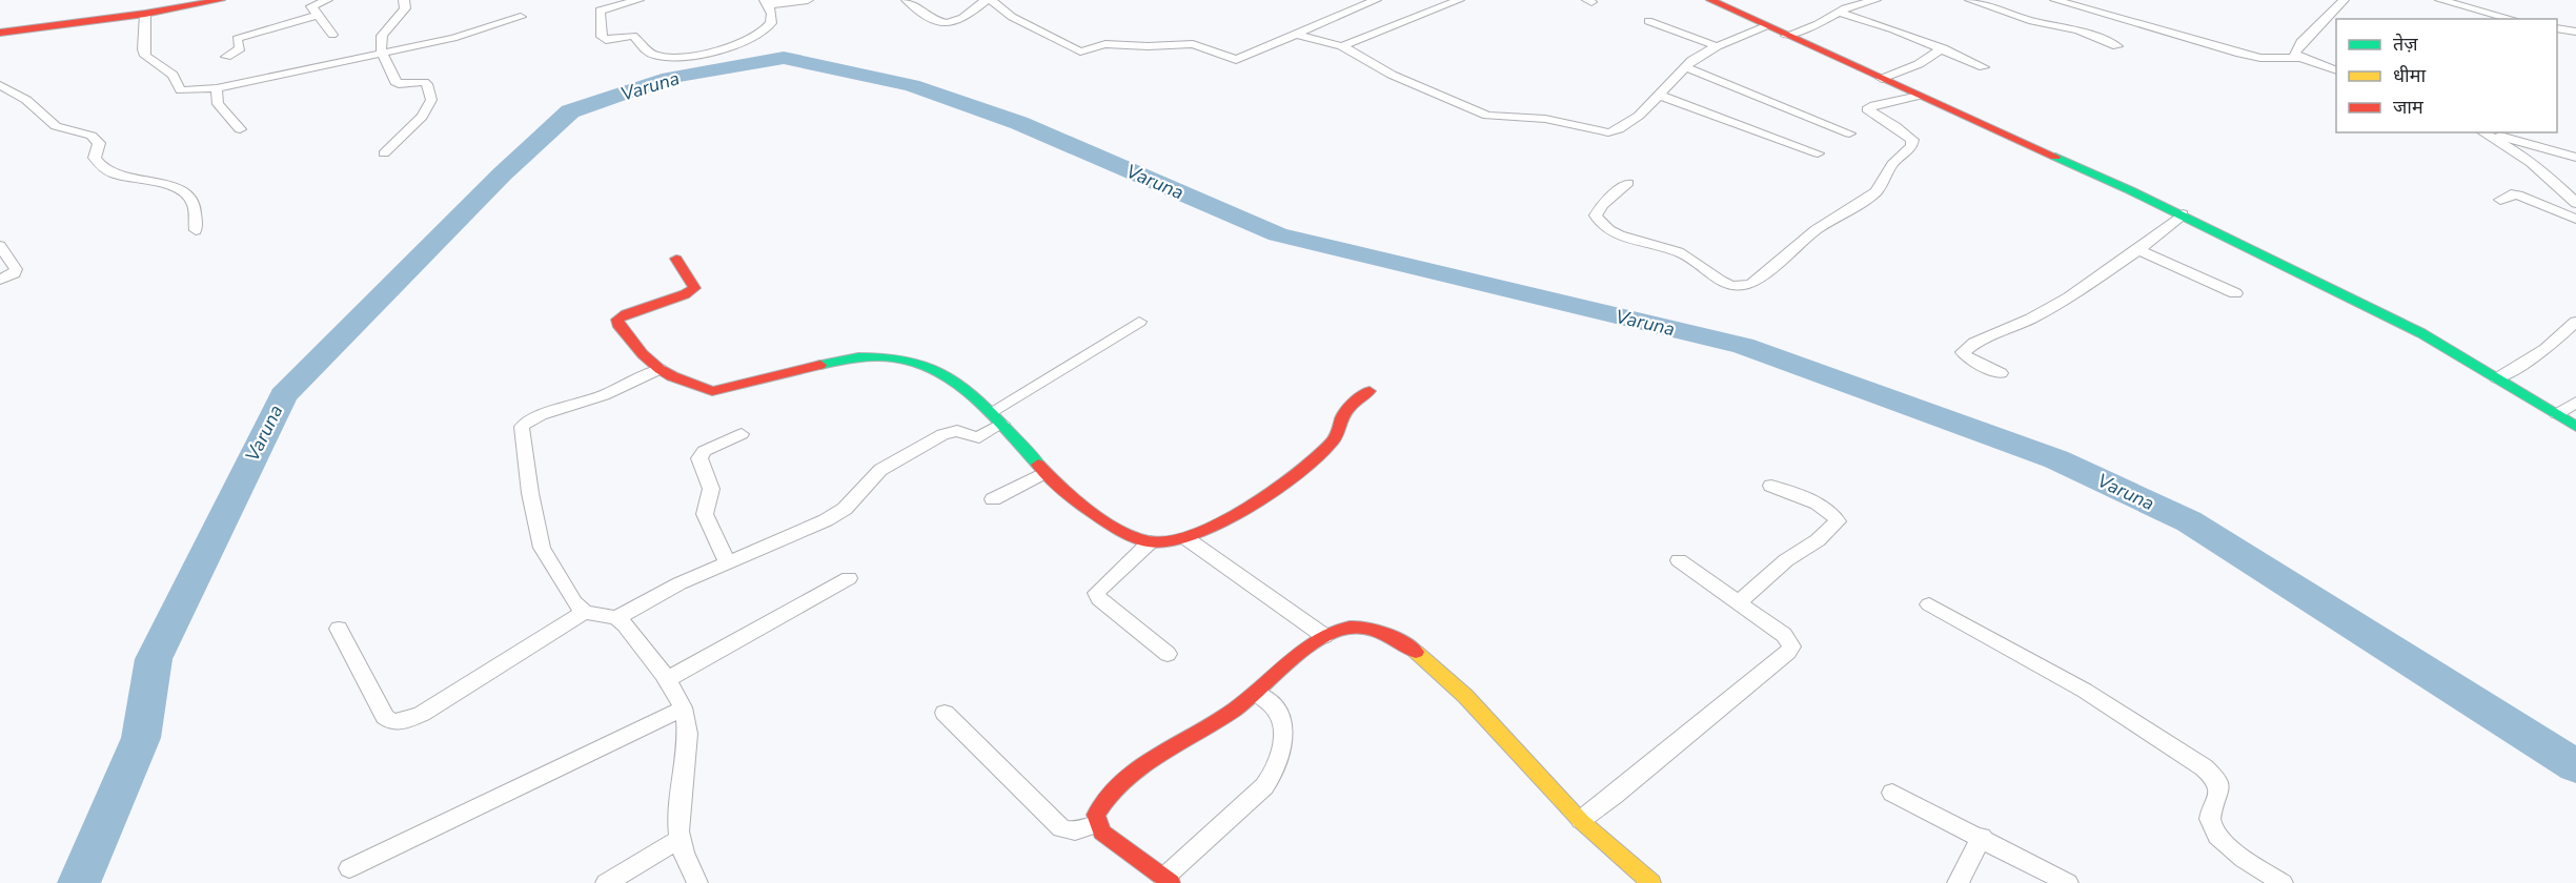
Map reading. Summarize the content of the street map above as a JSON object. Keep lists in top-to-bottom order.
{
  "water": ["Varuna"],
  "legend": ["तेज़", "धीमा", "जाम"]
}
